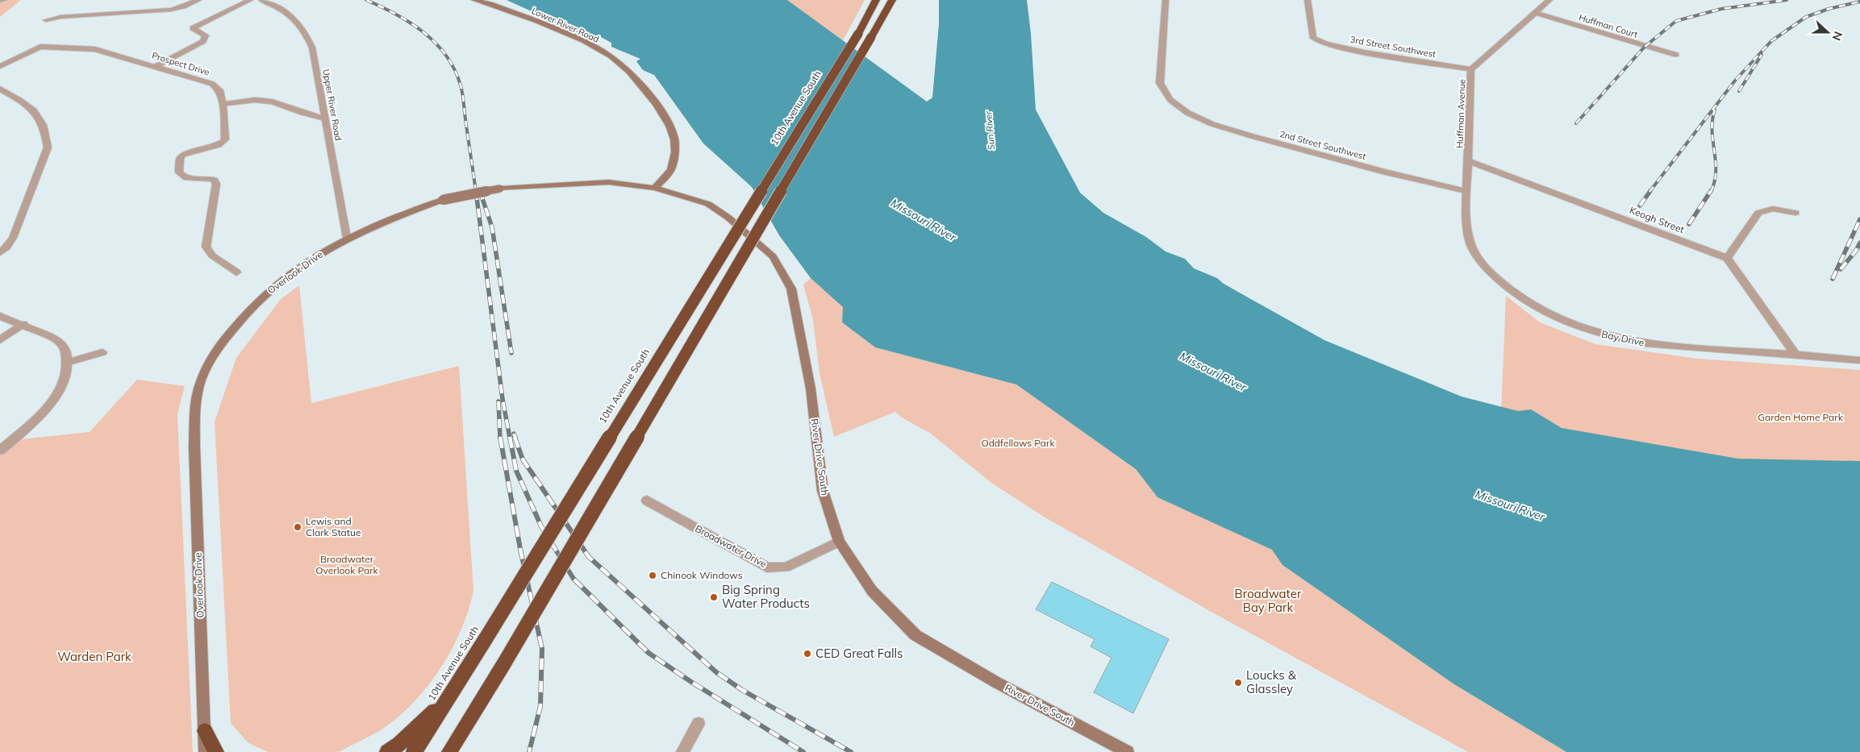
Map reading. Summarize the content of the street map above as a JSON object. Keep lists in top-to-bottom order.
{
  "streets": {
    "highway": ["10th Avenue South"],
    "main road": ["Lower River Road", "Overlook Drive", "River Drive South"],
    "street": [
      "Huffman Court",
      "3rd Street Southwest",
      "Prospect Drive",
      "Upper River Road",
      "Huffman Avenue",
      "2nd Street Southwest",
      "Keogh Street",
      "Bay Drive",
      "Broadwater Drive"
    ]
  },
  "crossings": [
    ["Lower River Road", "Overlook Drive"],
    ["Huffman Court", "Huffman Avenue"],
    ["3rd Street Southwest", "Huffman Avenue"],
    ["Upper River Road", "Overlook Drive"],
    ["Huffman Avenue", "2nd Street Southwest"],
    ["Huffman Avenue", "Keogh Street"],
    ["Huffman Avenue", "Bay Drive"],
    ["2nd Street Southwest", "Bay Drive"],
    ["Overlook Drive", "River Drive South"],
    ["River Drive South", "Broadwater Drive"]
  ],
  "water": ["Sun River", "Missouri River"],
  "parks": [
    "Garden Home Park",
    "Oddfellows Park",
    "Broadwater Overlook Park",
    "Broadwater Bay Park",
    "Warden Park"
  ],
  "places": [
    "Lewis and Clark Statue",
    "Chinook Windows",
    "Big Spring Water Products",
    "CED Great Falls",
    "Loucks & Glassley"
  ],
  "north": "right"
}
